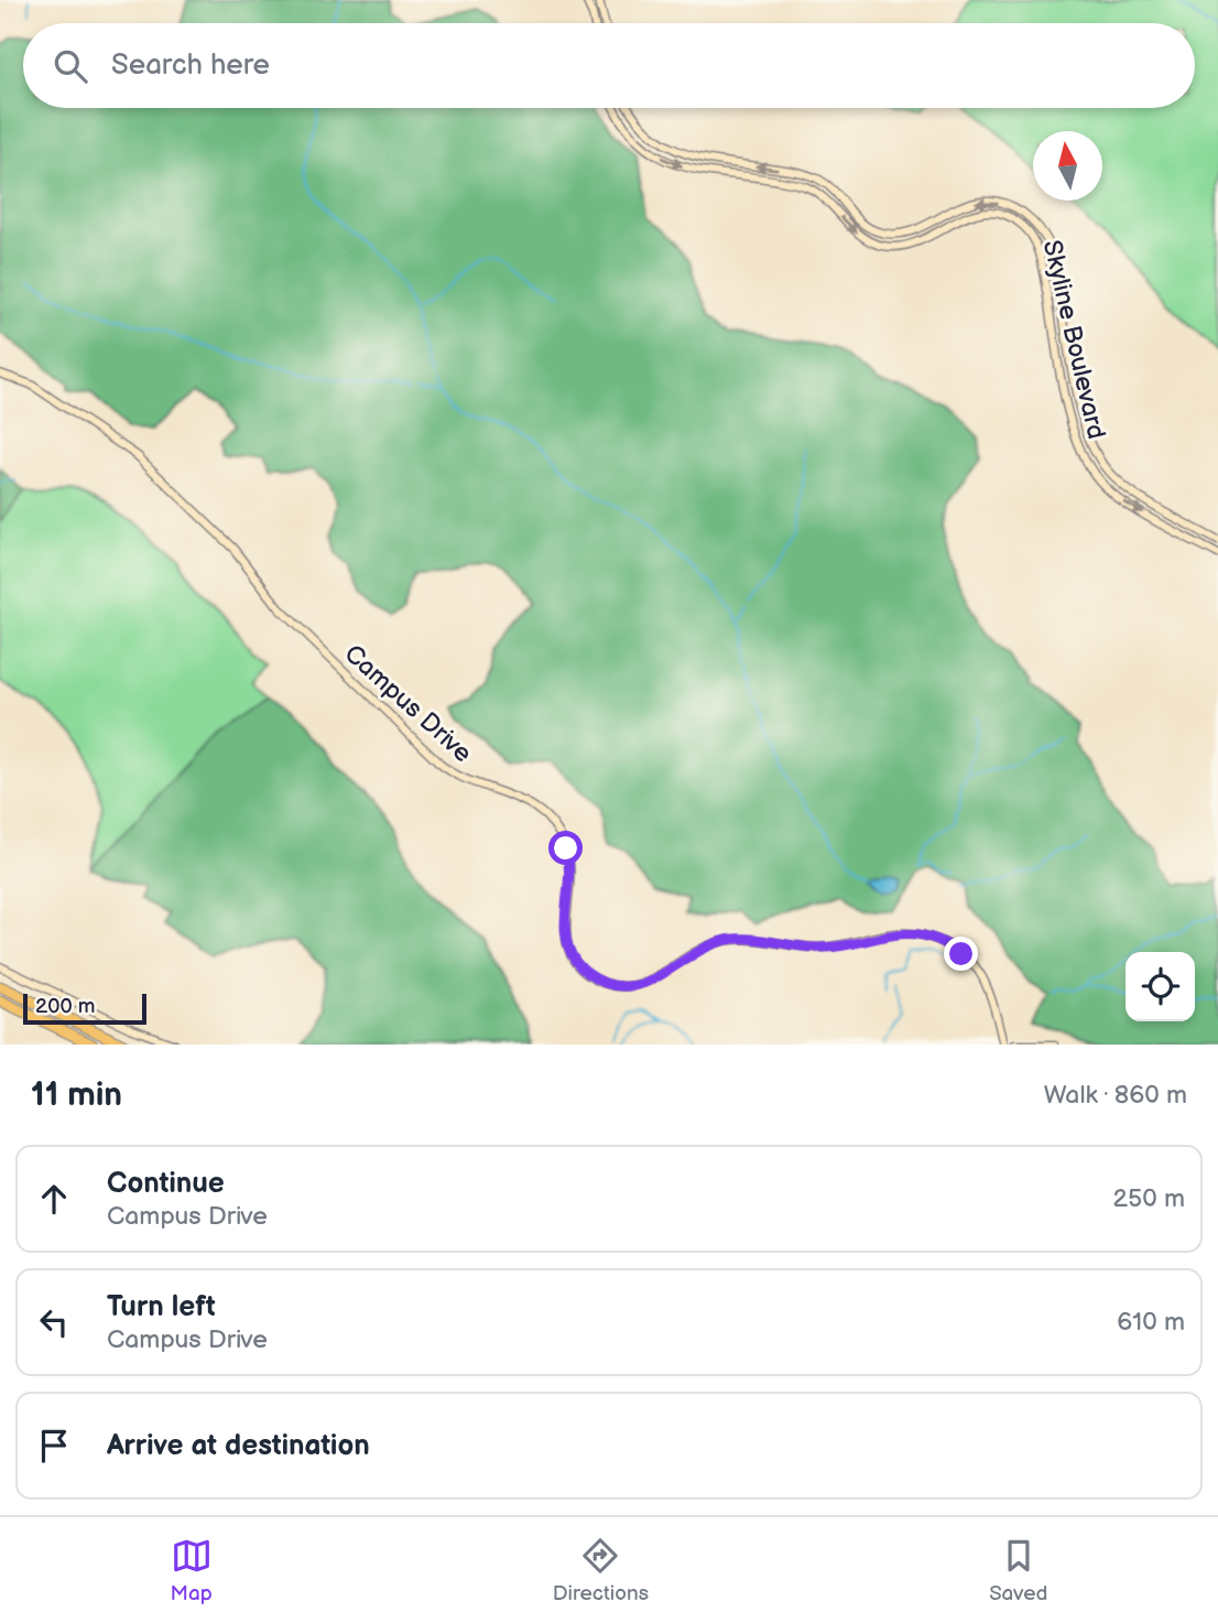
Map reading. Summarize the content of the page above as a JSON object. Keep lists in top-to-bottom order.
{
  "streets": {
    "main road": ["Skyline Boulevard", "Campus Drive"]
  },
  "scale_bar": "200 m",
  "north": "top",
  "page": {
    "search": "Search here",
    "scale": "200 m",
    "heading": ["11 min", "Walk · 860 m"],
    "list": [
      ["Continue", "Campus Drive", "250 m"],
      ["Turn left", "Campus Drive", "610 m"],
      "Arrive at destination"
    ],
    "nav": ["Map", "Directions", "Saved"]
  }
}
